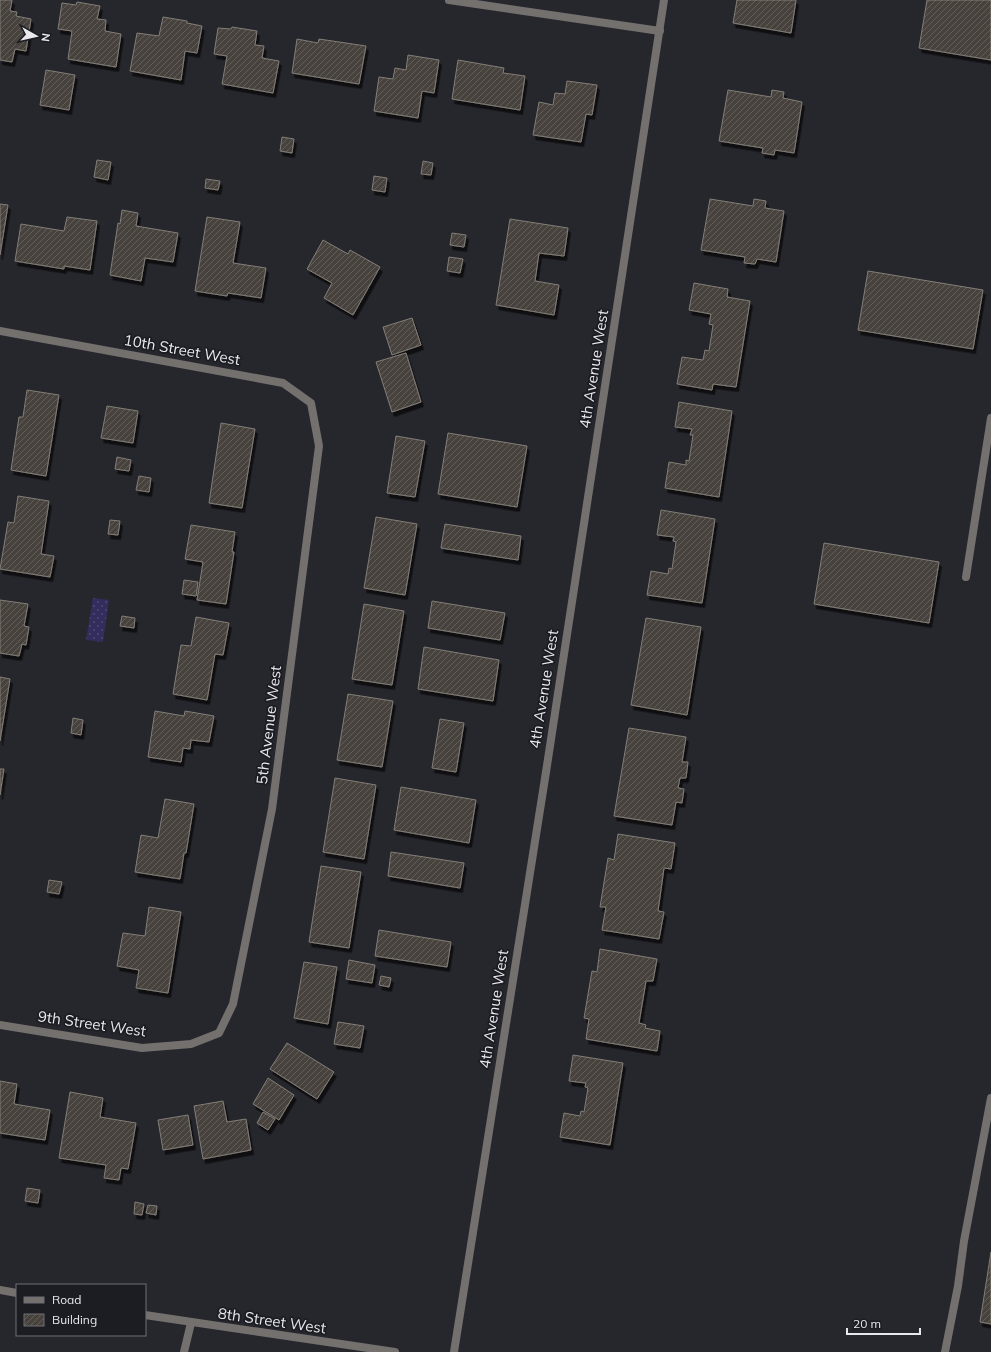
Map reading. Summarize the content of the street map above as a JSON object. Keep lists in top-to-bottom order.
{
  "streets": {
    "street": [
      "10th Street West",
      "4th Avenue West",
      "5th Avenue West",
      "9th Street West",
      "8th Street West"
    ]
  },
  "crossings": [
    ["10th Street West", "5th Avenue West"],
    ["5th Avenue West", "9th Street West"]
  ],
  "legend": ["Road", "Building"],
  "scale_bar": "20 m",
  "north": "right"
}
